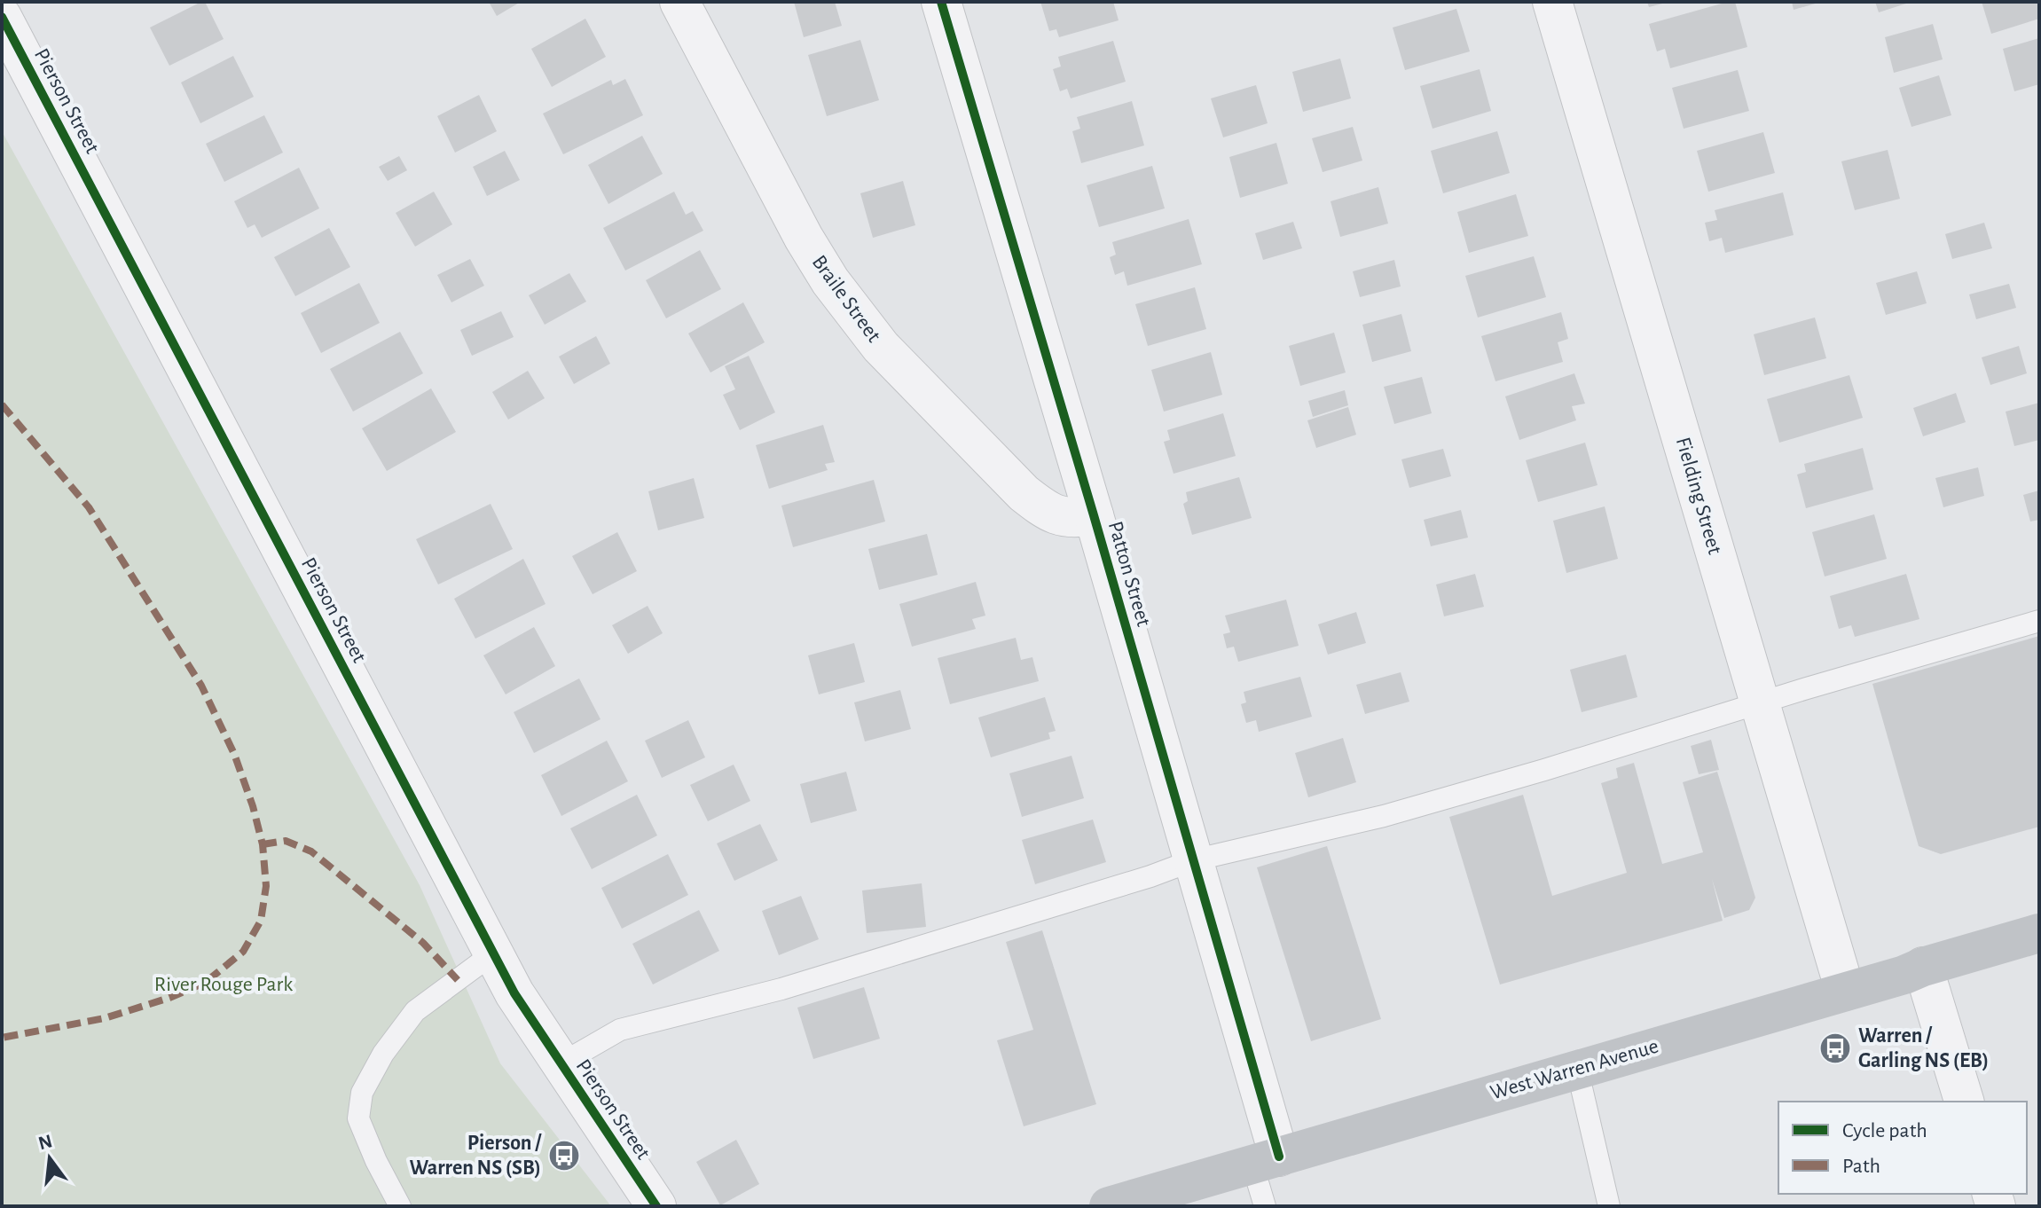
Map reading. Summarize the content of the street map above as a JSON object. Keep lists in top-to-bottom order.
{
  "streets": {
    "main road": ["West Warren Avenue"],
    "street": [
      "Pierson Street",
      "Braile Street",
      "Fielding Street",
      "Patton Street"
    ]
  },
  "crossings": [
    ["Braile Street", "Patton Street"],
    ["Fielding Street", "West Warren Avenue"],
    ["Patton Street", "West Warren Avenue"]
  ],
  "parks": ["River Rouge Park"],
  "places": {
    "bus stop": ["Warren / Garling NS (EB)", "Pierson / Warren NS (SB)"]
  },
  "legend": ["Cycle path", "Path"],
  "north": "top"
}
